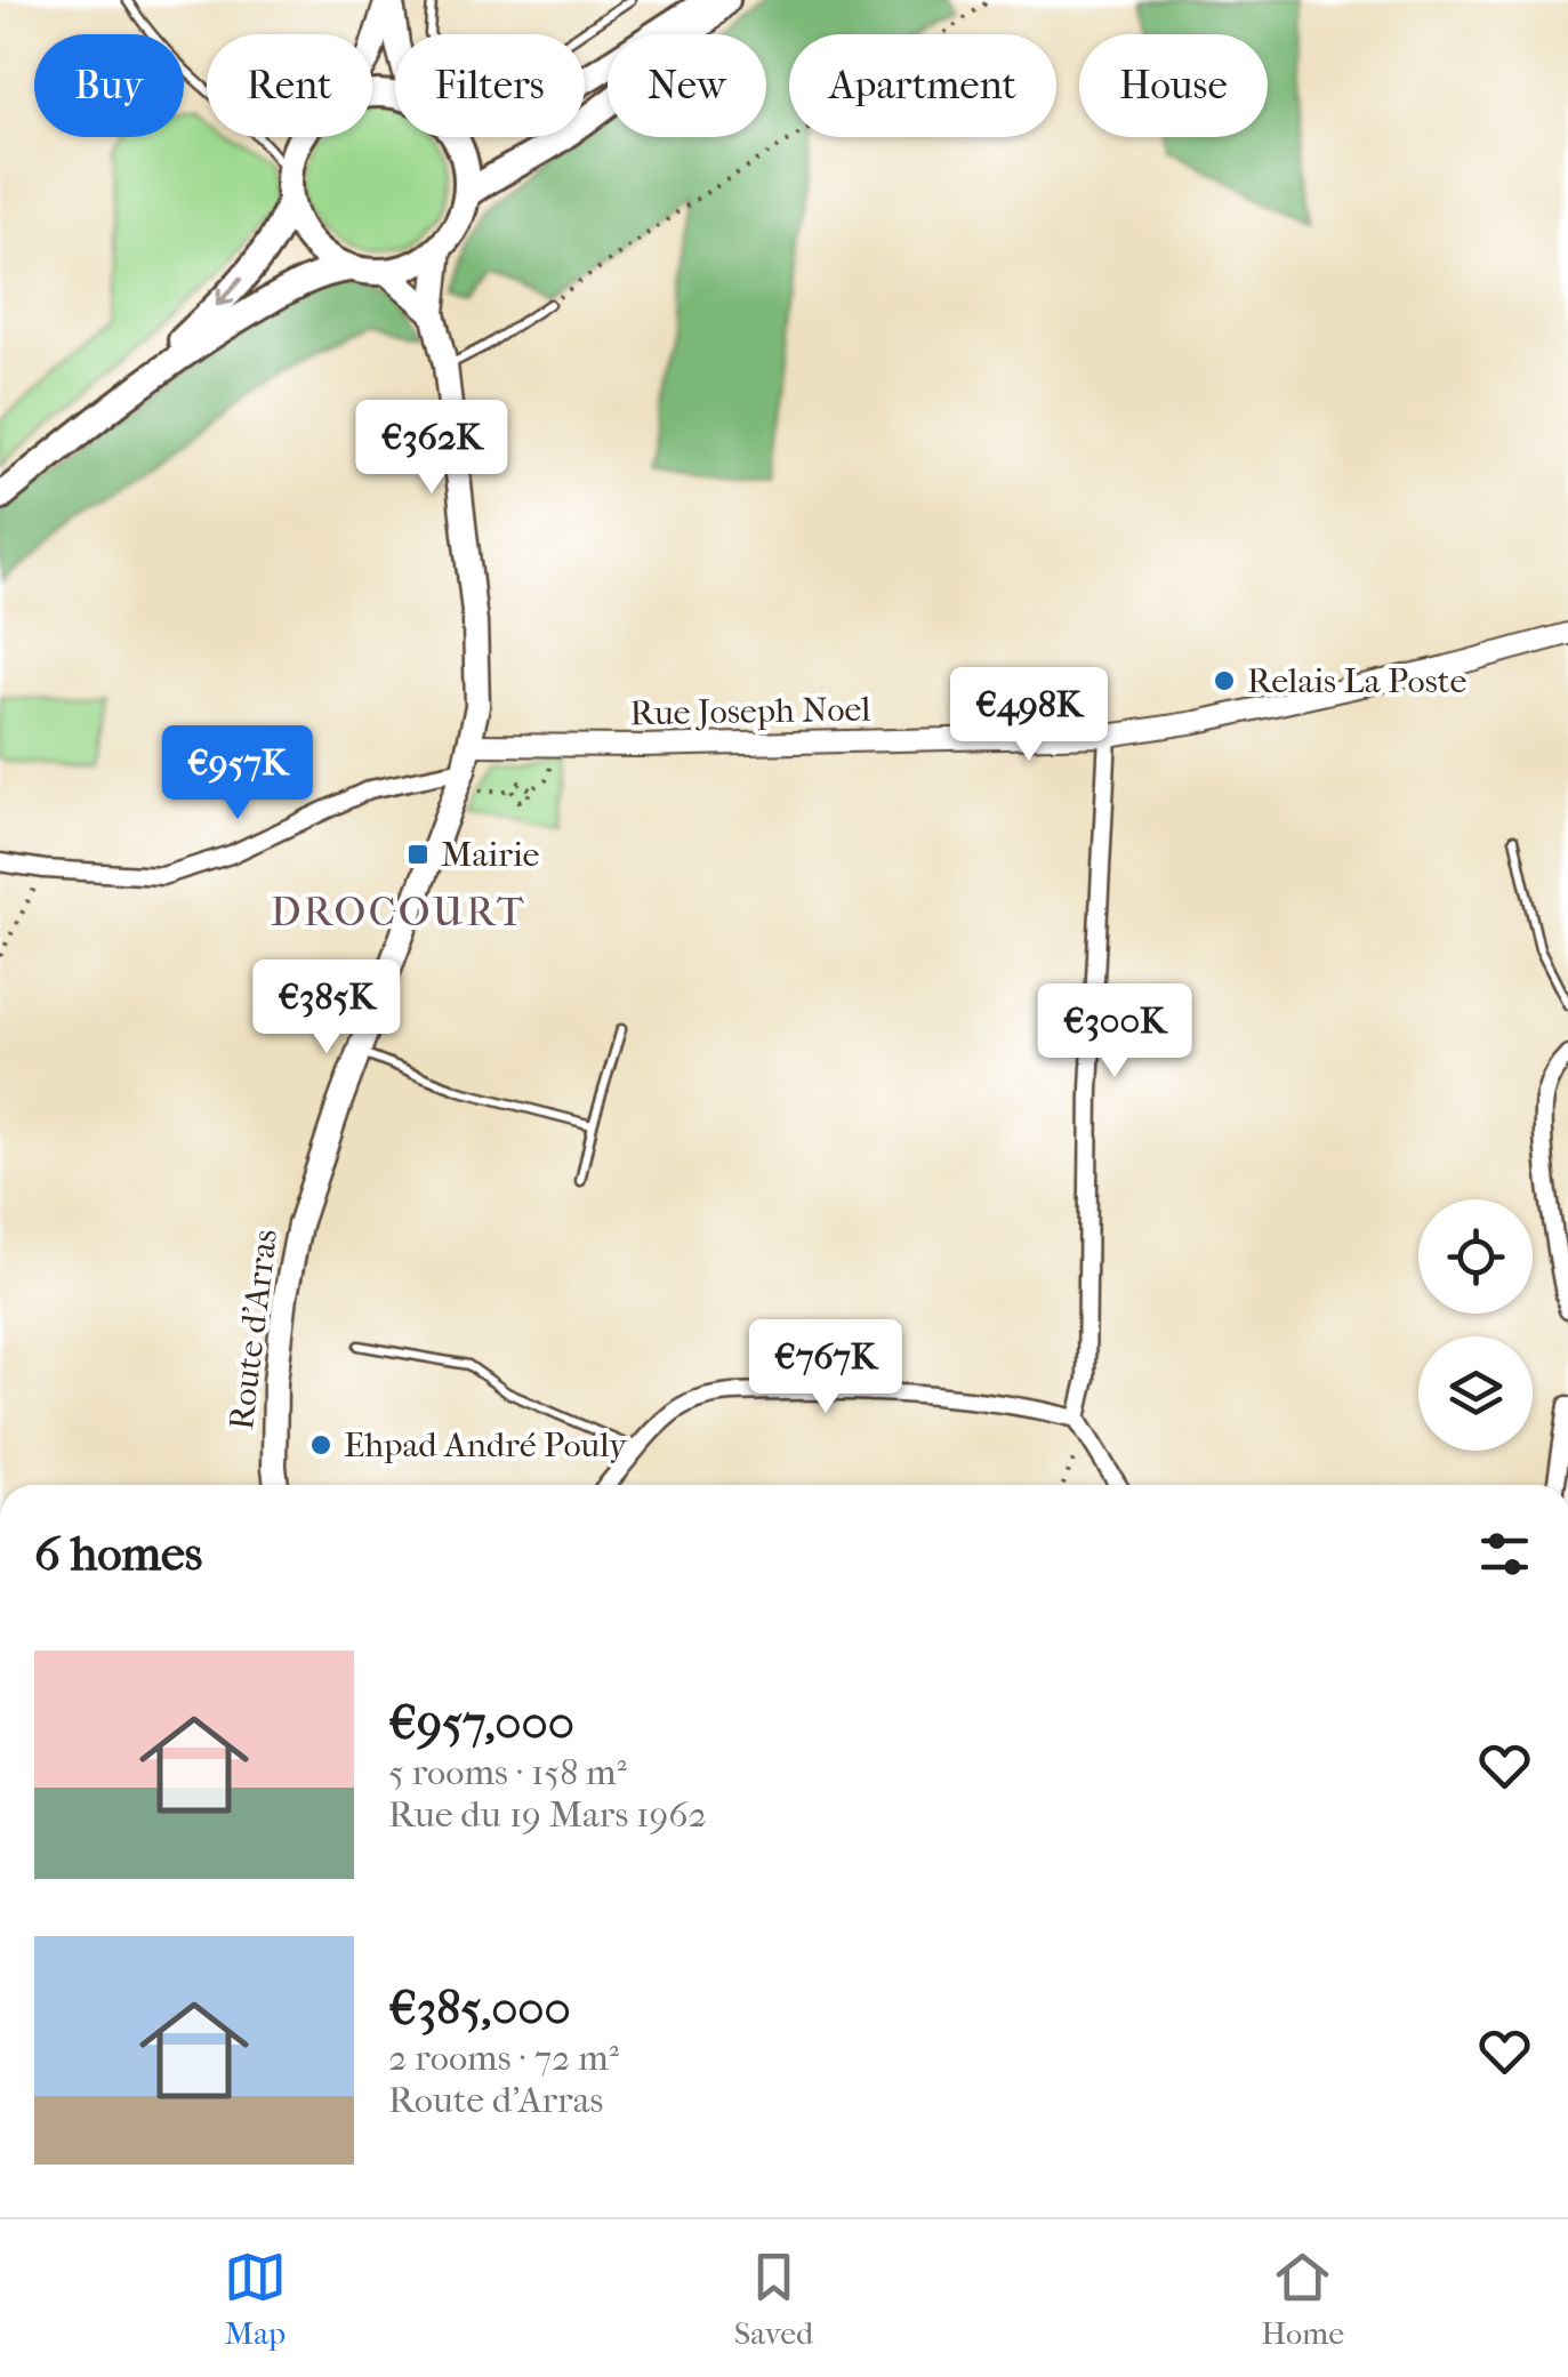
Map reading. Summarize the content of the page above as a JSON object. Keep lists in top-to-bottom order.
{
  "streets": {
    "main road": ["Route d'Arras"],
    "street": ["Rue Joseph Noel"]
  },
  "crossings": [
    ["Rue Joseph Noel", "Route d'Arras"]
  ],
  "districts": ["DROCOURT"],
  "places": {
    "other": ["Relais La Poste", "Ehpad André Pouly"],
    "transit": ["Mairie"]
  },
  "page": {
    "chip": [
      "Buy",
      "Rent",
      "Filters",
      "New",
      "Apartment",
      "House"
    ],
    "price": [
      "€362K",
      "€498K",
      "€957K",
      "€385K",
      "€300K",
      "€767K"
    ],
    "heading": "6 homes",
    "list": [
      {
        "name": "€957,000",
        "note": "5 rooms · 158 m² · Rue du 19 Mars 1962"
      },
      {
        "name": "€385,000",
        "note": "2 rooms · 72 m² · Route d'Arras"
      }
    ],
    "tabs": ["Map", "Saved", "Home"]
  }
}
